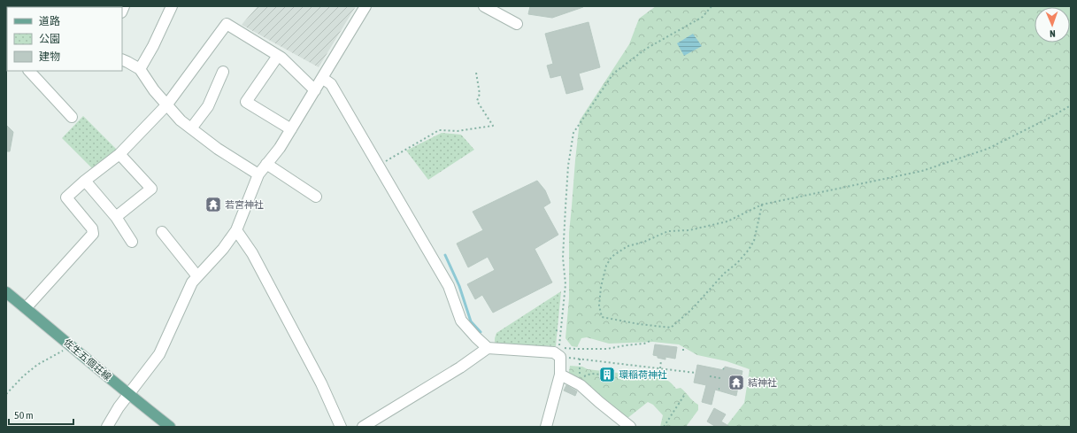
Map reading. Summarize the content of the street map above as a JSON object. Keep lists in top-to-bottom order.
{
  "streets": {
    "main road": ["佐生五個荘線"]
  },
  "places": {
    "temple": ["若宮神社", "結神社"],
    "building": ["環稲荷神社"]
  },
  "legend": ["道路", "公園", "建物"],
  "scale_bar": "50 m",
  "north": "bottom"
}
